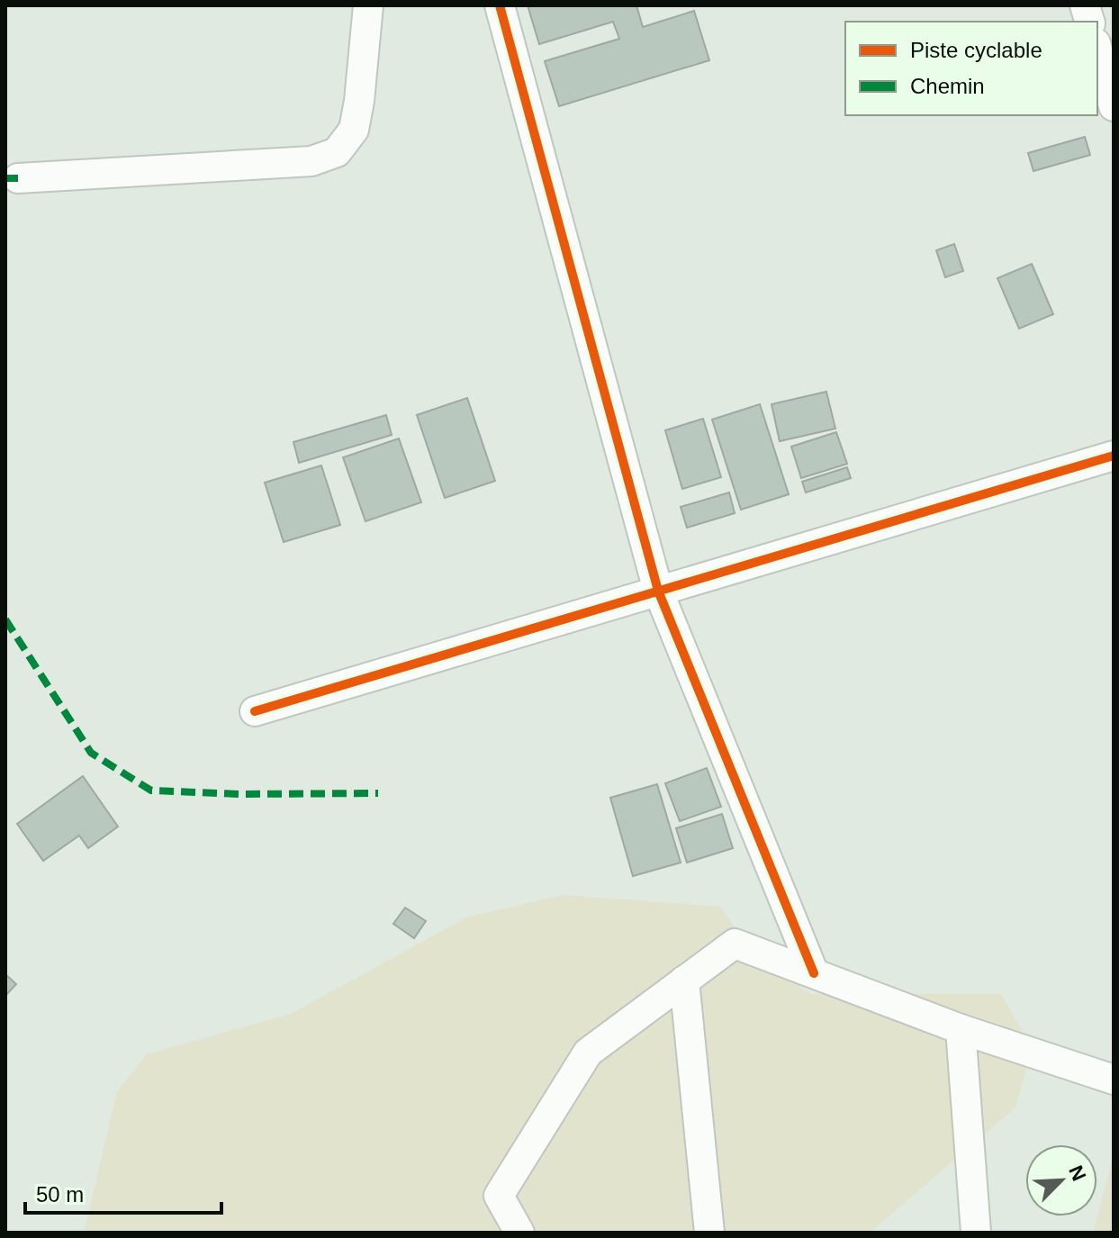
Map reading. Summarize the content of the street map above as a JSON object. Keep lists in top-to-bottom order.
{
  "legend": ["Piste cyclable", "Chemin"],
  "scale_bar": "50 m",
  "north": "top right"
}
